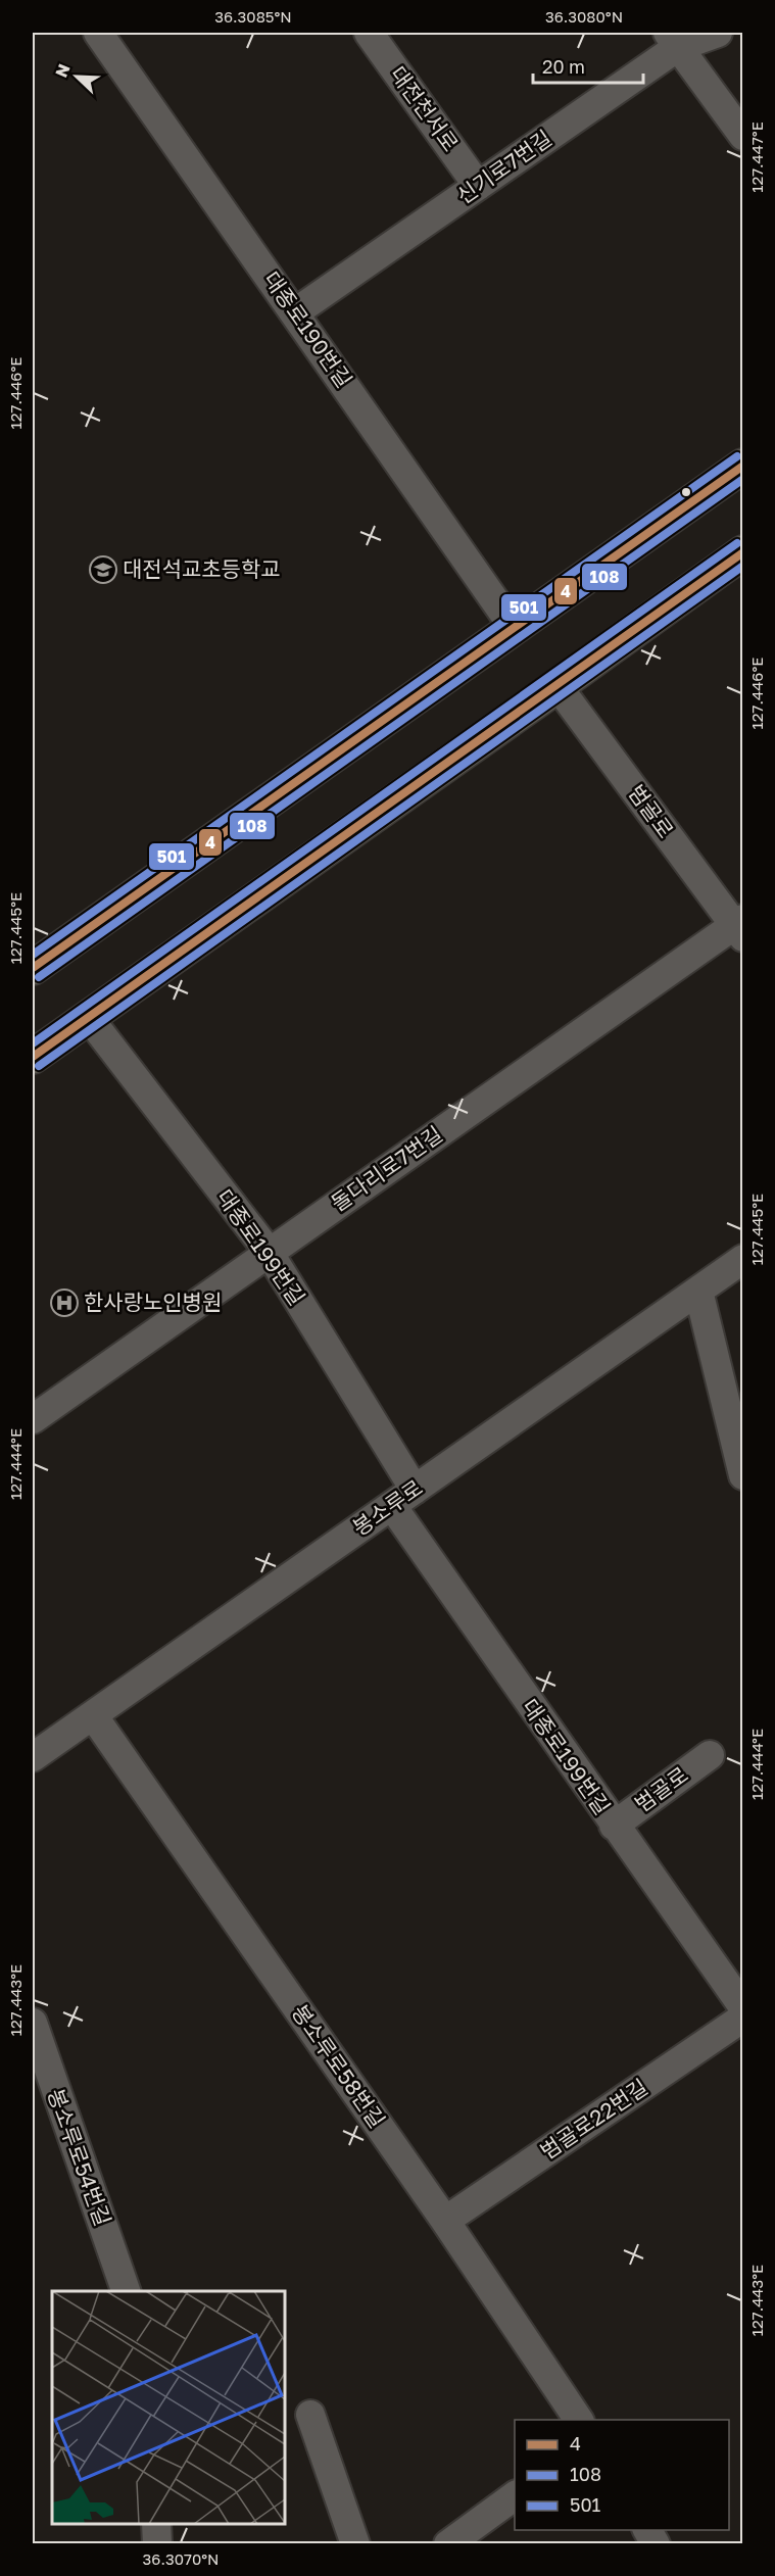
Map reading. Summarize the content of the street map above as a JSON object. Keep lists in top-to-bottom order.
{
  "streets": {
    "street": [
      "대전천서로",
      "신기로7번길",
      "대종로190번길",
      "범골로",
      "돌다리로7번길",
      "대종로199번길",
      "봉소루로",
      "봉소루로58번길",
      "범골로22번길",
      "봉소루로54번길"
    ]
  },
  "crossings": [
    ["대전천서로", "신기로7번길"],
    ["신기로7번길", "대종로190번길"],
    ["범골로", "돌다리로7번길"],
    ["범골로", "대종로199번길"],
    ["돌다리로7번길", "대종로199번길"],
    ["대종로199번길", "봉소루로"],
    ["봉소루로", "봉소루로58번길"],
    ["봉소루로58번길", "범골로22번길"]
  ],
  "places": {
    "school or university": ["대전석교초등학교"],
    "hospital": ["한사랑노인병원"]
  },
  "lines": ["transit line 501", "transit line 4", "transit line 108"],
  "legend": ["4", "108", "501"],
  "scale_bar": "20 m",
  "north": "top left",
  "coordinates": [
    "36.3085°N",
    "36.3080°N",
    "127.447°E",
    "127.446°E",
    "127.445°E",
    "127.444°E",
    "127.443°E",
    "36.3070°N"
  ]
}
